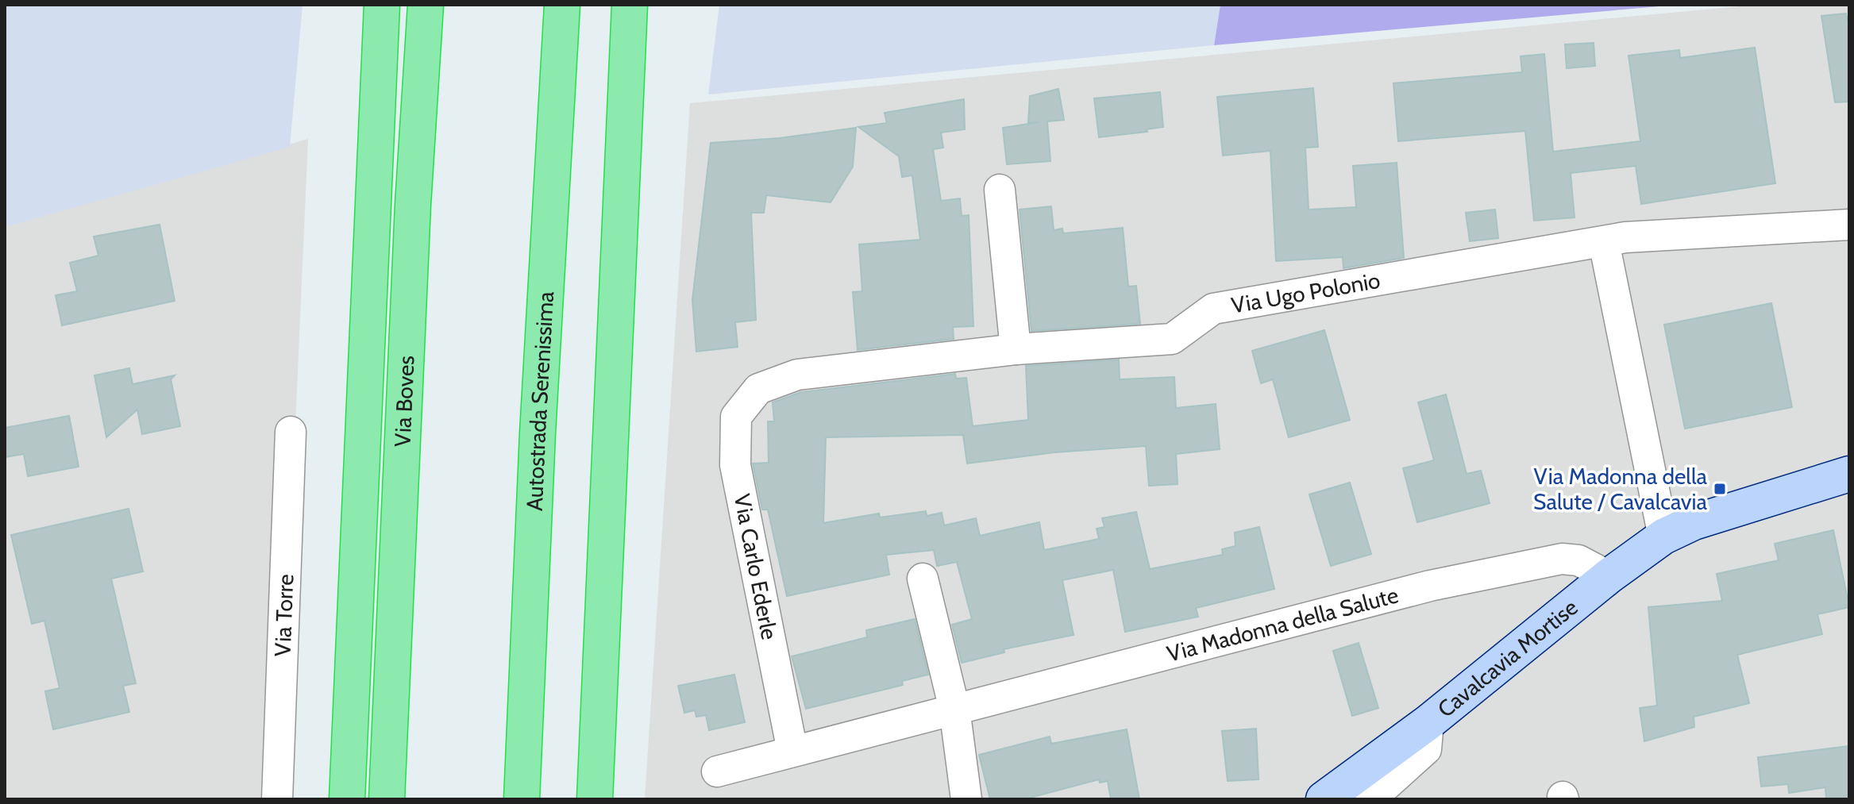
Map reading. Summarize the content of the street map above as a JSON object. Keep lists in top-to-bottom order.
{
  "streets": {
    "highway": ["Via Boves", "Autostrada Serenissima"],
    "street": [
      "Via Ugo Polonio",
      "Via Carlo Ederle",
      "Via Torre",
      "Via Madonna della Salute",
      "Cavalcavia Mortise"
    ]
  },
  "crossings": [
    ["Via Ugo Polonio", "Via Carlo Ederle"],
    ["Via Carlo Ederle", "Via Madonna della Salute"],
    ["Via Madonna della Salute", "Cavalcavia Mortise"]
  ],
  "places": {
    "transit": ["Via Madonna della Salute / Cavalcavia"]
  }
}
